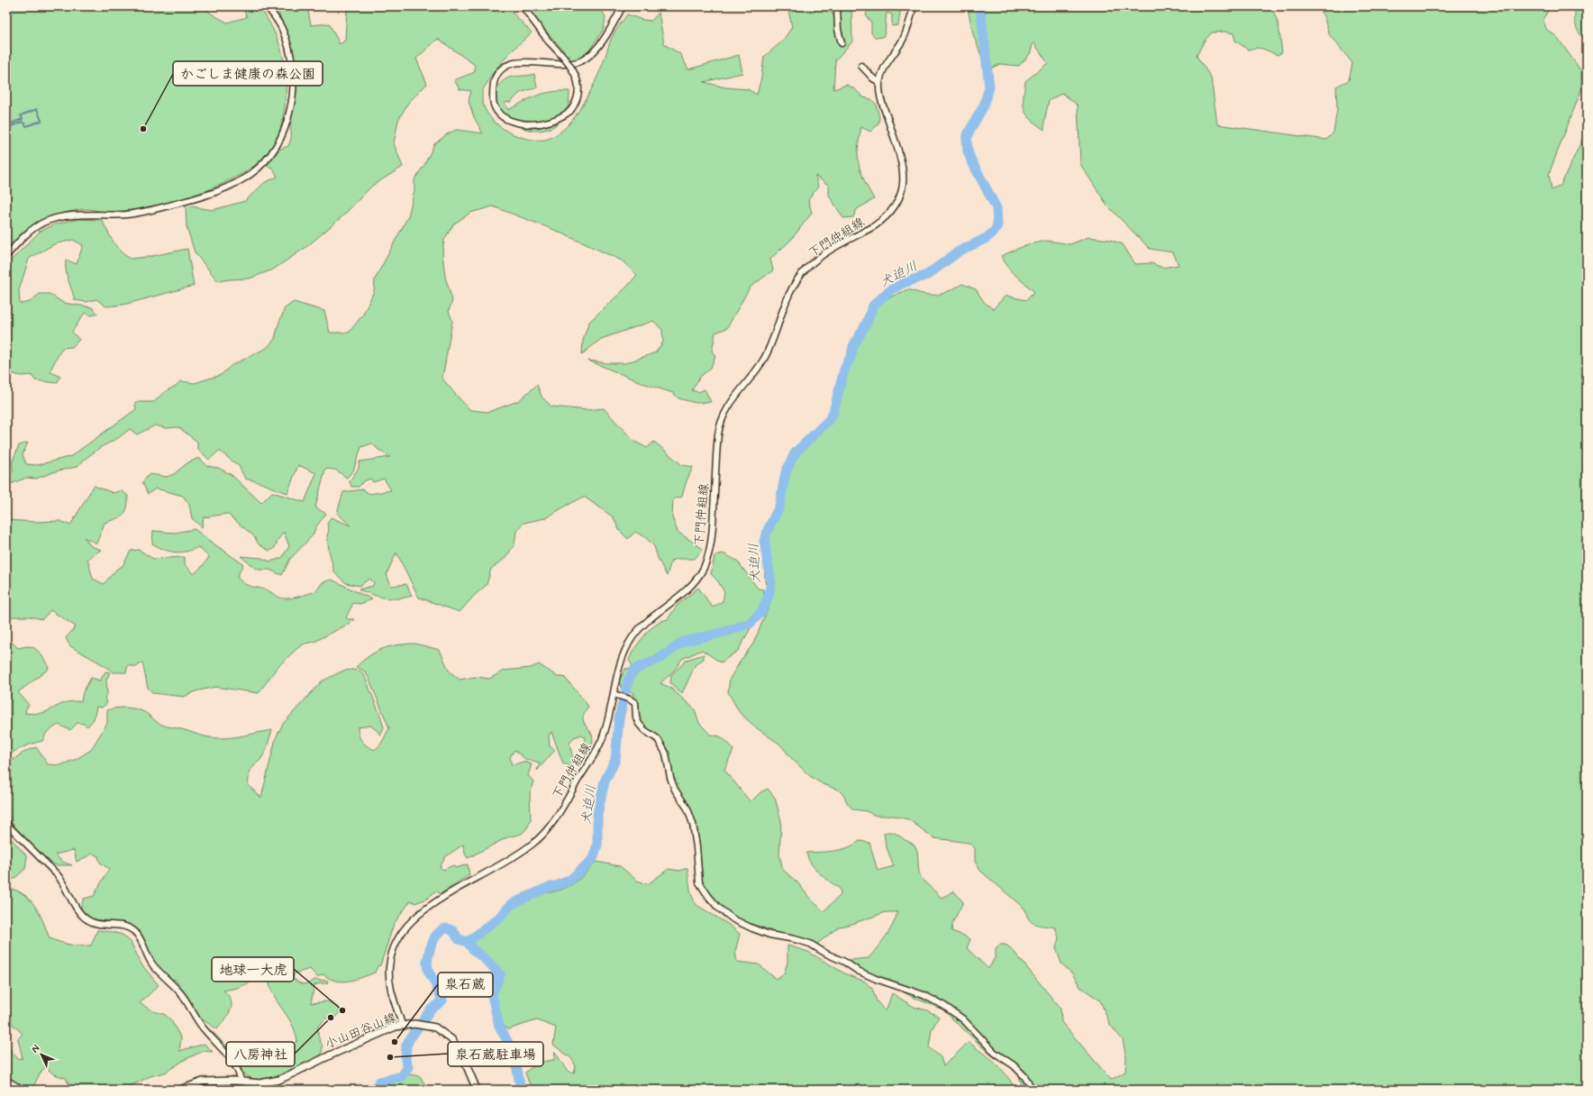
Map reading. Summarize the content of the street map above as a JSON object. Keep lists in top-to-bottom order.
{
  "streets": {
    "main road": ["小山田谷山線"],
    "street": ["下門仲組線"]
  },
  "crossings": [
    ["下門仲組線", "小山田谷山線"]
  ],
  "water": ["犬迫川"],
  "places": [
    "かごしま健康の森公園",
    "地球一大虎",
    "八房神社",
    "泉石蔵",
    "泉石蔵駐車場"
  ],
  "north": "top left"
}
